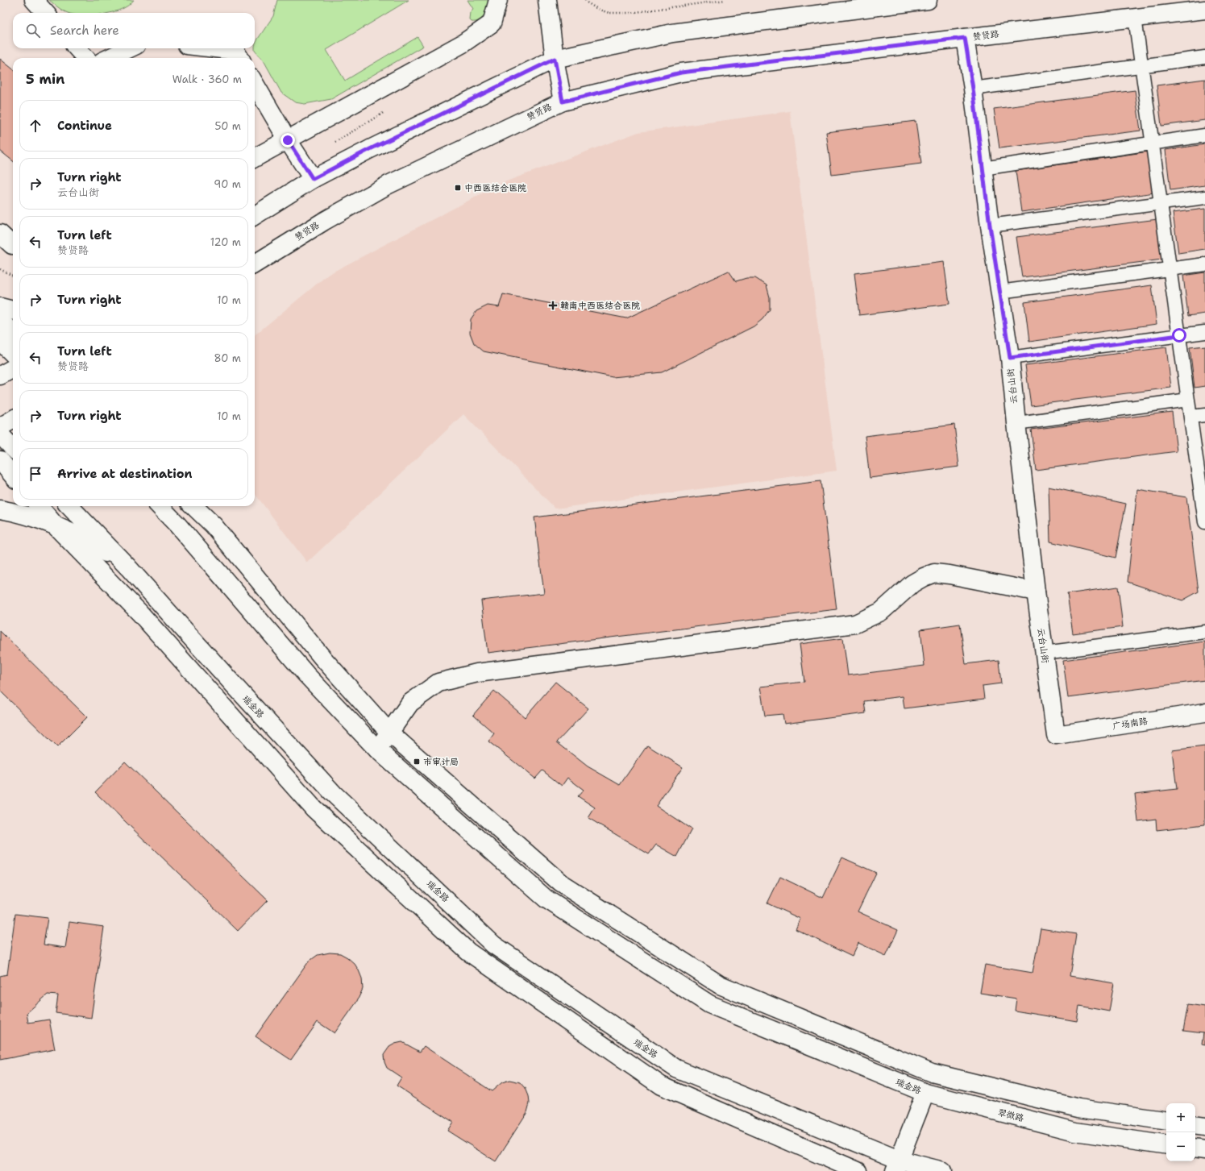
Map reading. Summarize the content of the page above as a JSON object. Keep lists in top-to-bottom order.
{
  "streets": {
    "street": [
      "赞贤路",
      "云台山街",
      "瑞金路",
      "广场南路",
      "翠微路"
    ]
  },
  "crossings": [
    ["赞贤路", "云台山街"],
    ["云台山街", "广场南路"],
    ["瑞金路", "翠微路"]
  ],
  "places": {
    "transit": ["中西医结合医院", "市审计局"],
    "health": ["赣南中西医结合医院"]
  },
  "page": {
    "search": "Search here",
    "heading": ["5 min", "Walk · 360 m"],
    "list": [
      ["Continue", "50 m"],
      ["Turn right", "云台山街", "90 m"],
      ["Turn left", "赞贤路", "120 m"],
      ["Turn right", "10 m"],
      ["Turn left", "赞贤路", "80 m"],
      ["Turn right", "10 m"],
      "Arrive at destination"
    ],
    "map_buttons": ["+", "−"]
  }
}
